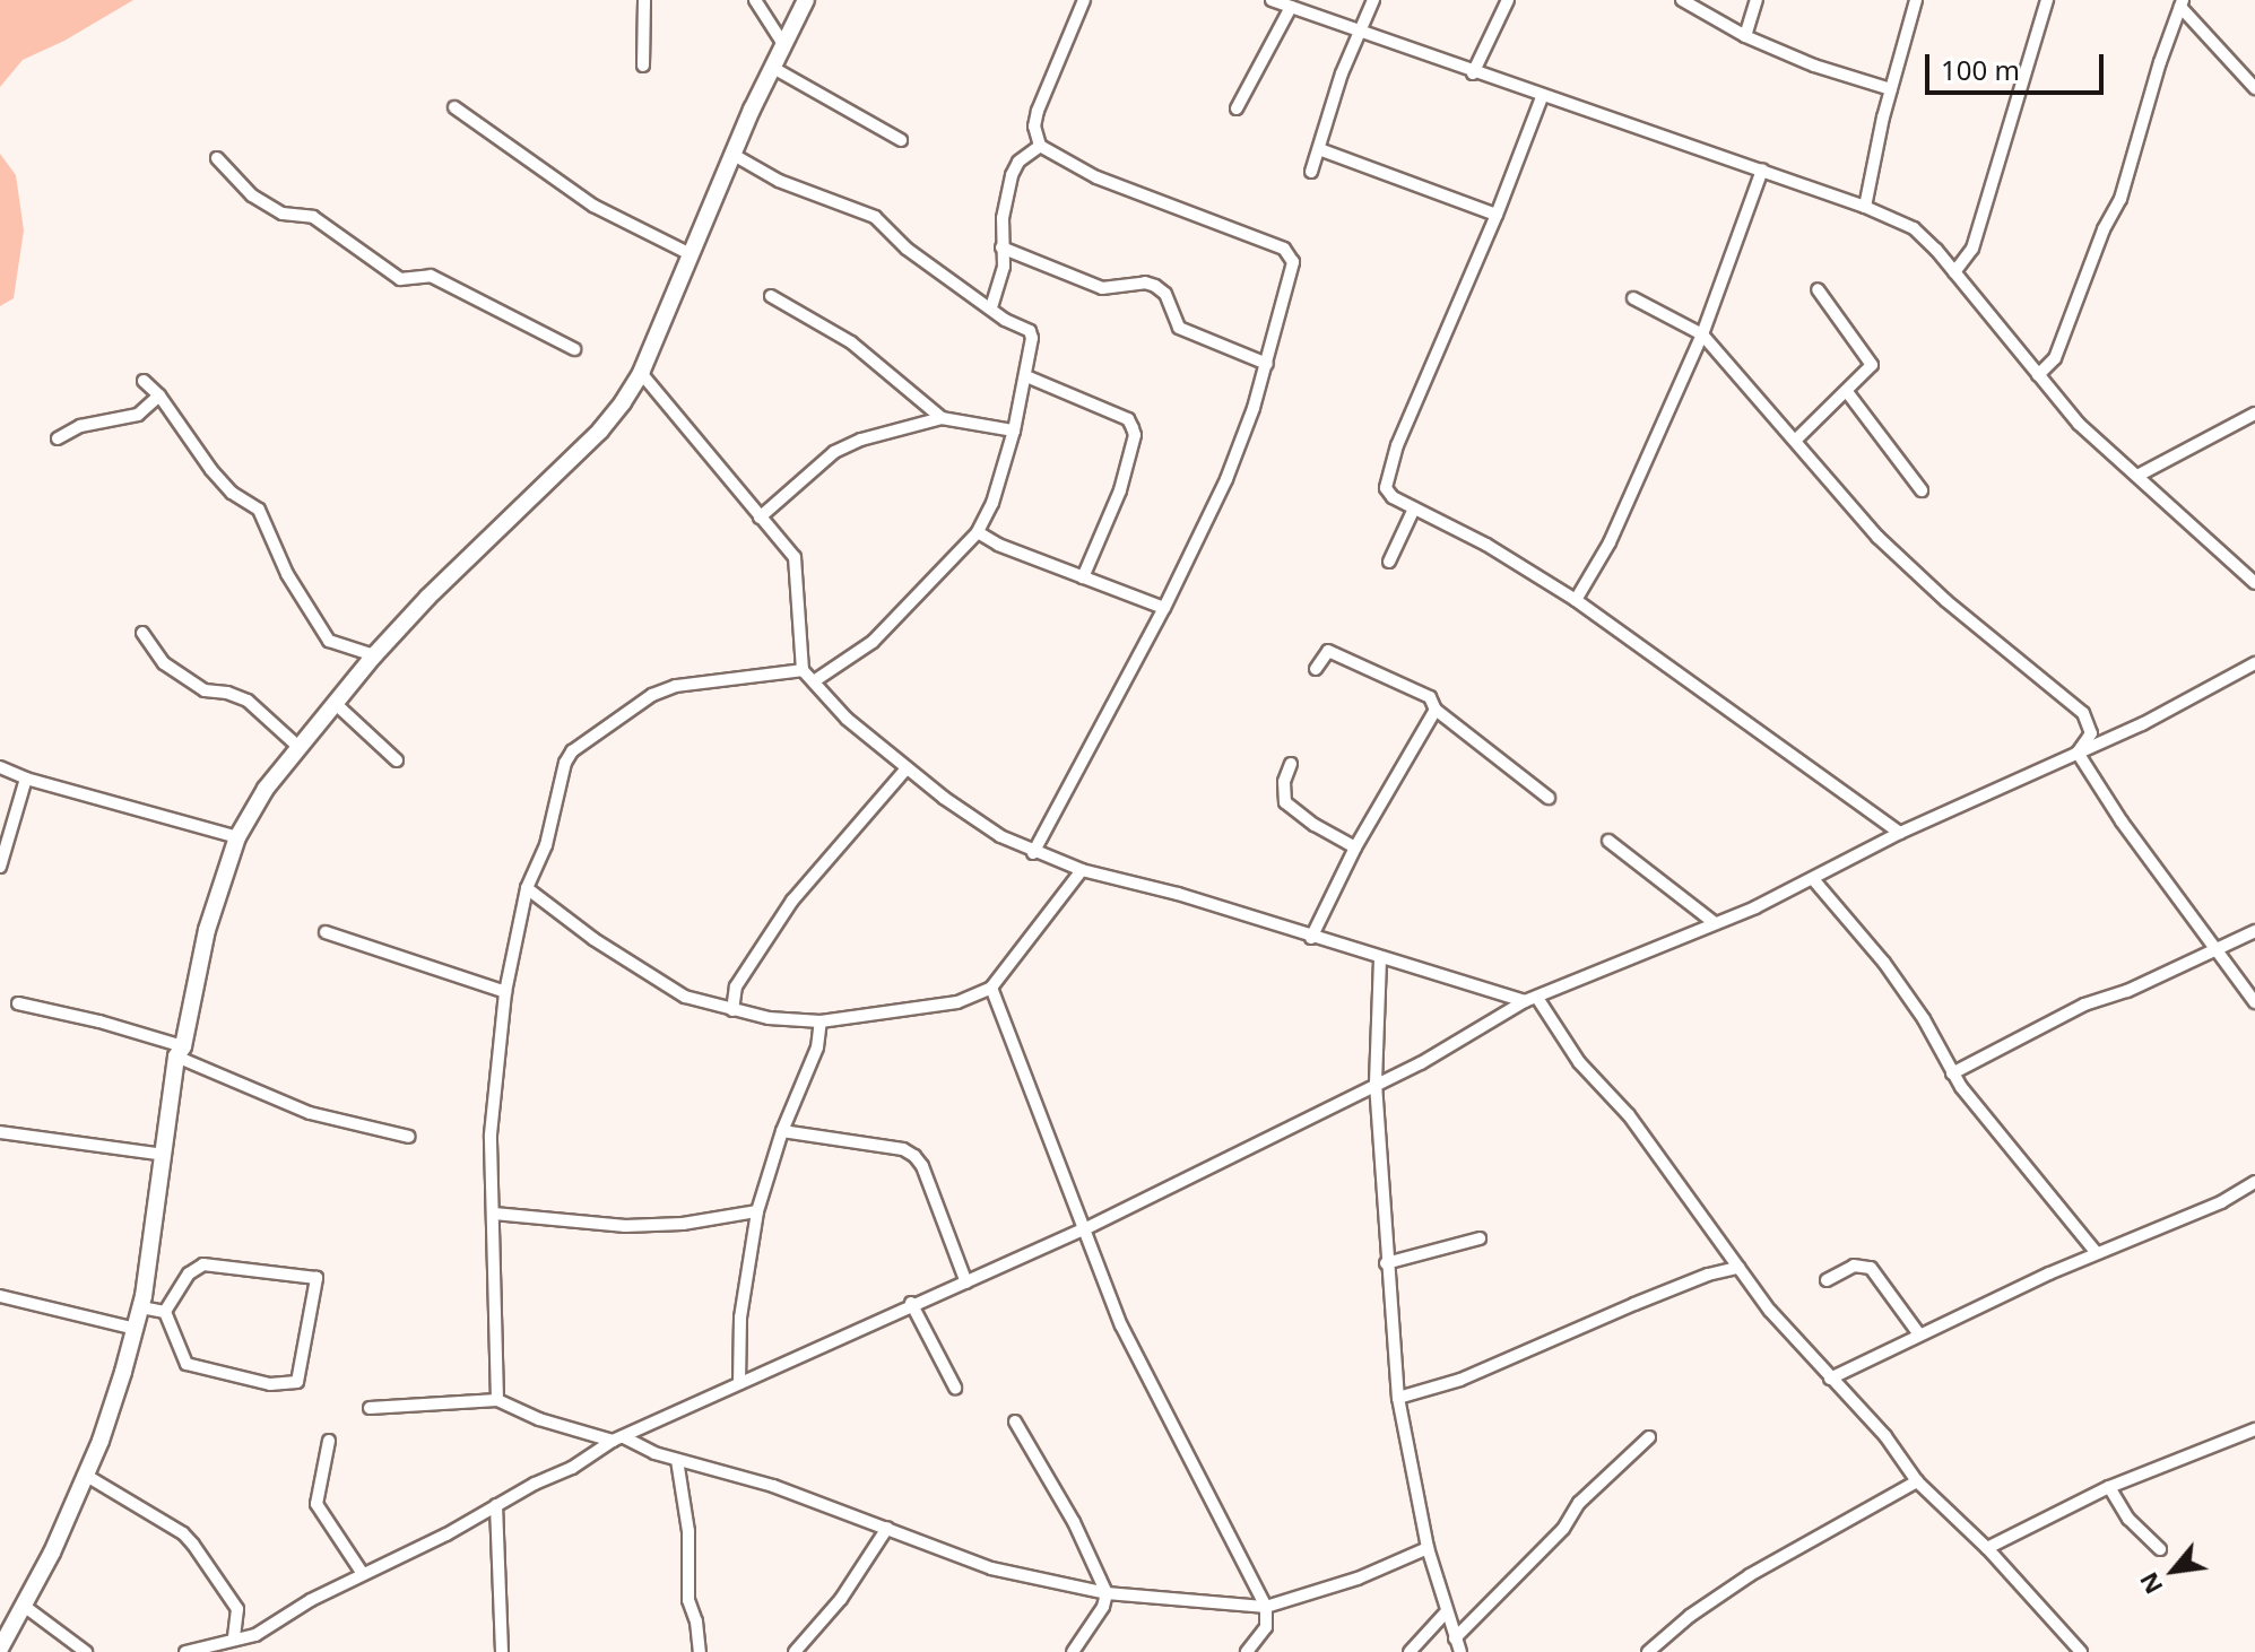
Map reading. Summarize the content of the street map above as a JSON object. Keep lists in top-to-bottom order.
{
  "scale_bar": "100 m",
  "north": "bottom left"
}
